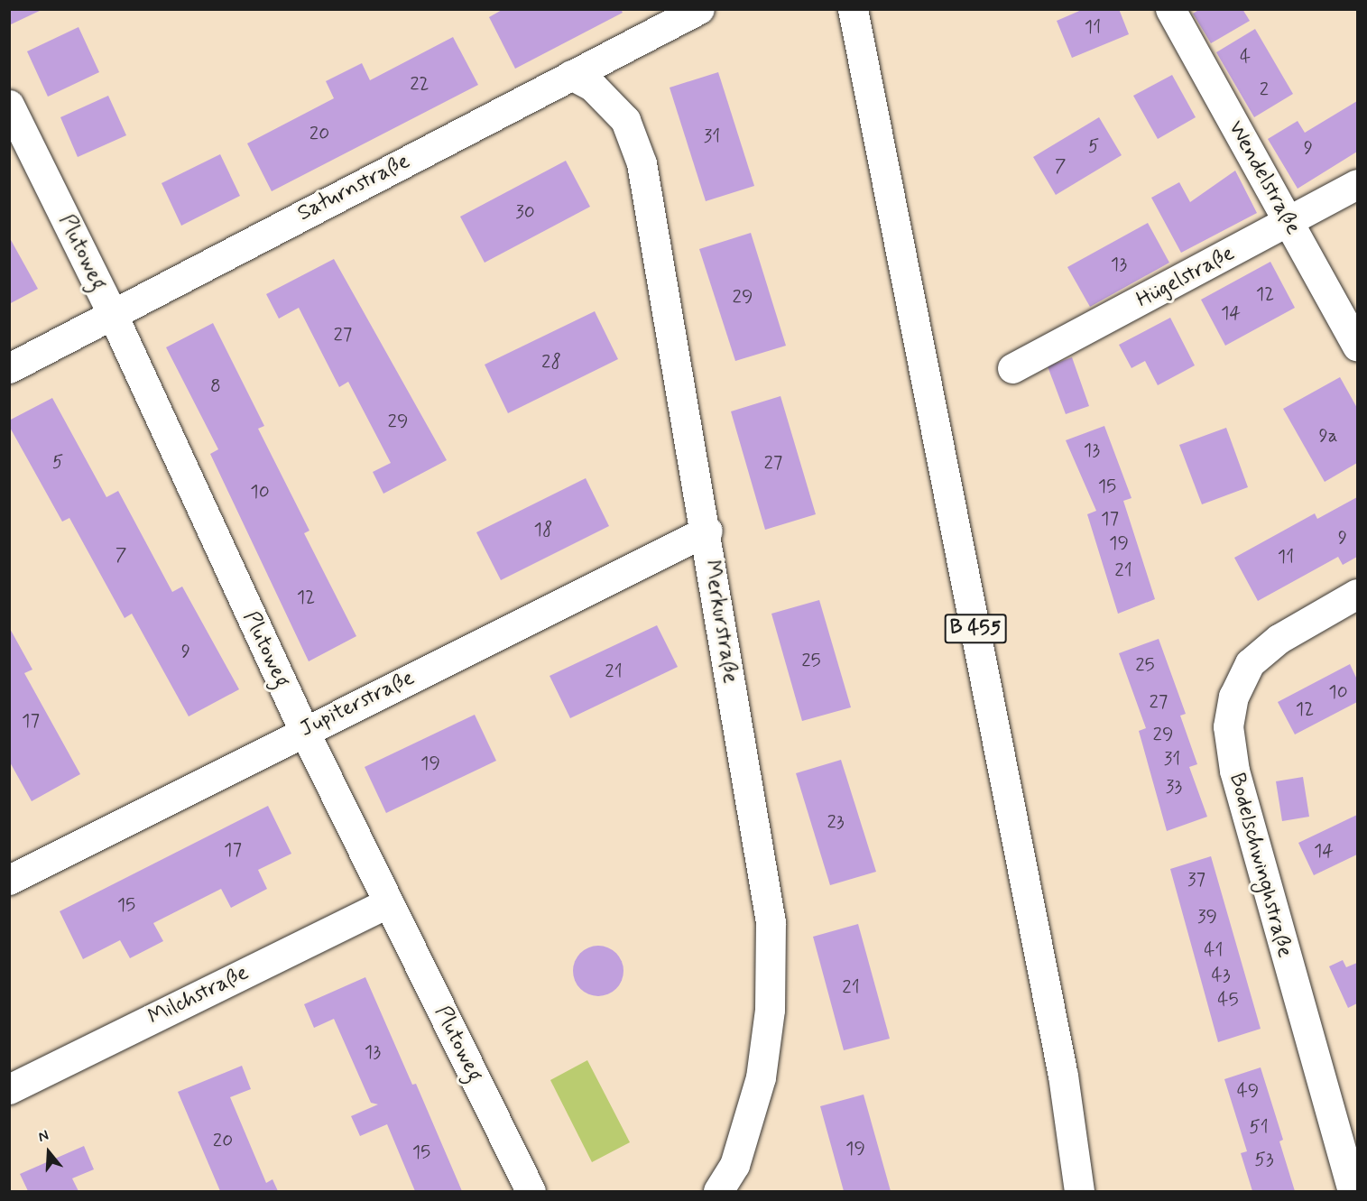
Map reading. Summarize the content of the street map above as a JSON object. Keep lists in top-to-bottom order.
{
  "streets": {
    "street": [
      "Wendelstraße",
      "Saturnstraße",
      "Plutoweg",
      "Hügelstraße",
      "Merkurstraße",
      "B 455",
      "Jupiterstraße",
      "Bodelschwinghstraße",
      "Milchstraße"
    ]
  },
  "crossings": [
    ["Wendelstraße", "Hügelstraße"],
    ["Saturnstraße", "Plutoweg"],
    ["Saturnstraße", "Merkurstraße"],
    ["Plutoweg", "Jupiterstraße"],
    ["Plutoweg", "Milchstraße"],
    ["Merkurstraße", "Jupiterstraße"]
  ],
  "house_numbers": [
    "11",
    "4",
    "22",
    "2",
    "20",
    "31",
    "5",
    "9",
    "7",
    "30",
    "13",
    "12",
    "29",
    "14",
    "27",
    "28",
    "8",
    "29",
    "9a",
    "13",
    "5",
    "27",
    "15",
    "10",
    "17",
    "18",
    "9",
    "19",
    "7",
    "11",
    "21",
    "12",
    "9",
    "25",
    "25",
    "21",
    "10",
    "27",
    "12",
    "17",
    "29",
    "31",
    "19",
    "33",
    "23",
    "17",
    "14",
    "37",
    "15",
    "39",
    "41",
    "43",
    "21",
    "45",
    "13",
    "49",
    "51",
    "20",
    "19",
    "15",
    "53"
  ],
  "north": "top"
}
